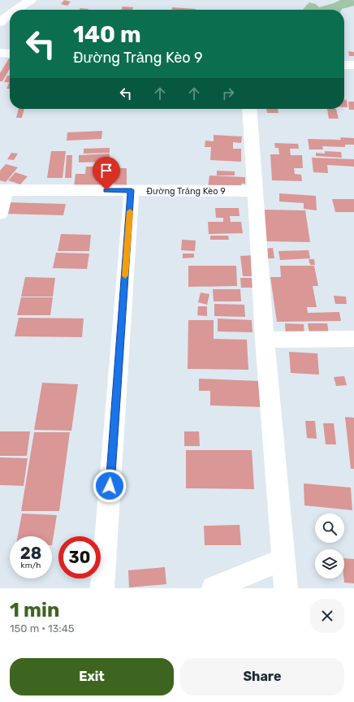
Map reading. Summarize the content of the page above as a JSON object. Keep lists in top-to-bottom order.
{
  "streets": {
    "street": ["Đường Trảng Kèo 9"]
  },
  "page": {
    "turn": ["140 m", "Đường Trảng Kèo 9"],
    "speed": "28 km/h",
    "limit": "30",
    "heading": ["1 min", "150 m · 13:45"],
    "buttons": ["Exit", "Share"]
  }
}
